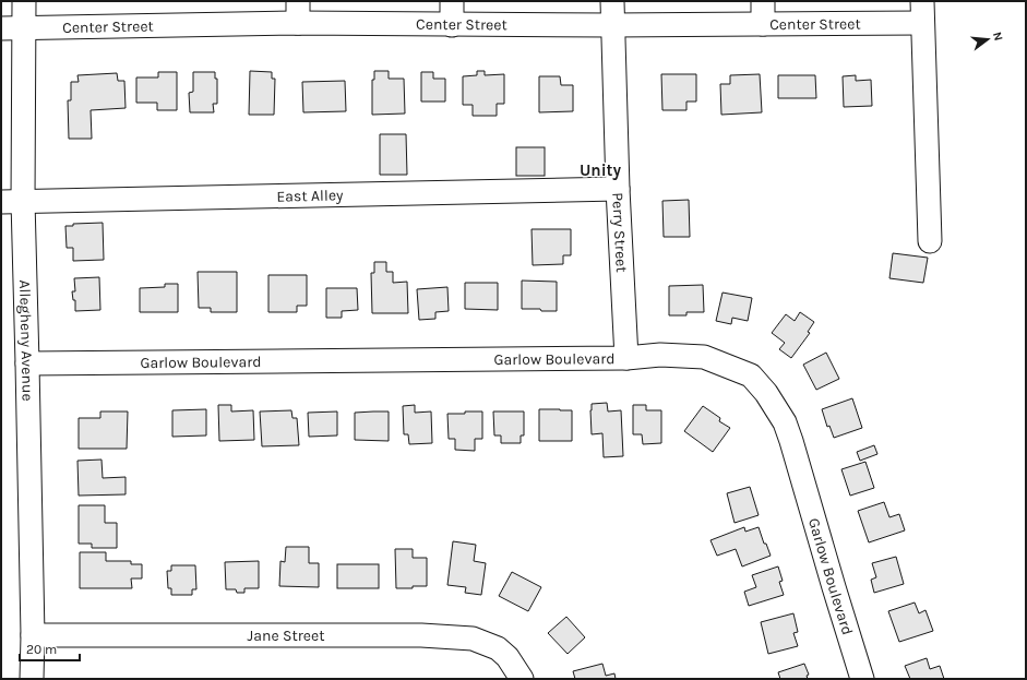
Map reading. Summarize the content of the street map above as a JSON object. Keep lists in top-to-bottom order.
{
  "streets": {
    "street": [
      "Center Street",
      "East Alley",
      "Perry Street",
      "Allegheny Avenue",
      "Garlow Boulevard",
      "Jane Street"
    ]
  },
  "crossings": [
    ["Center Street", "Perry Street"],
    ["Center Street", "Allegheny Avenue"],
    ["East Alley", "Perry Street"],
    ["East Alley", "Allegheny Avenue"],
    ["Perry Street", "Garlow Boulevard"],
    ["Allegheny Avenue", "Garlow Boulevard"],
    ["Allegheny Avenue", "Jane Street"]
  ],
  "districts": ["Unity"],
  "scale_bar": "20 m",
  "north": "right"
}
